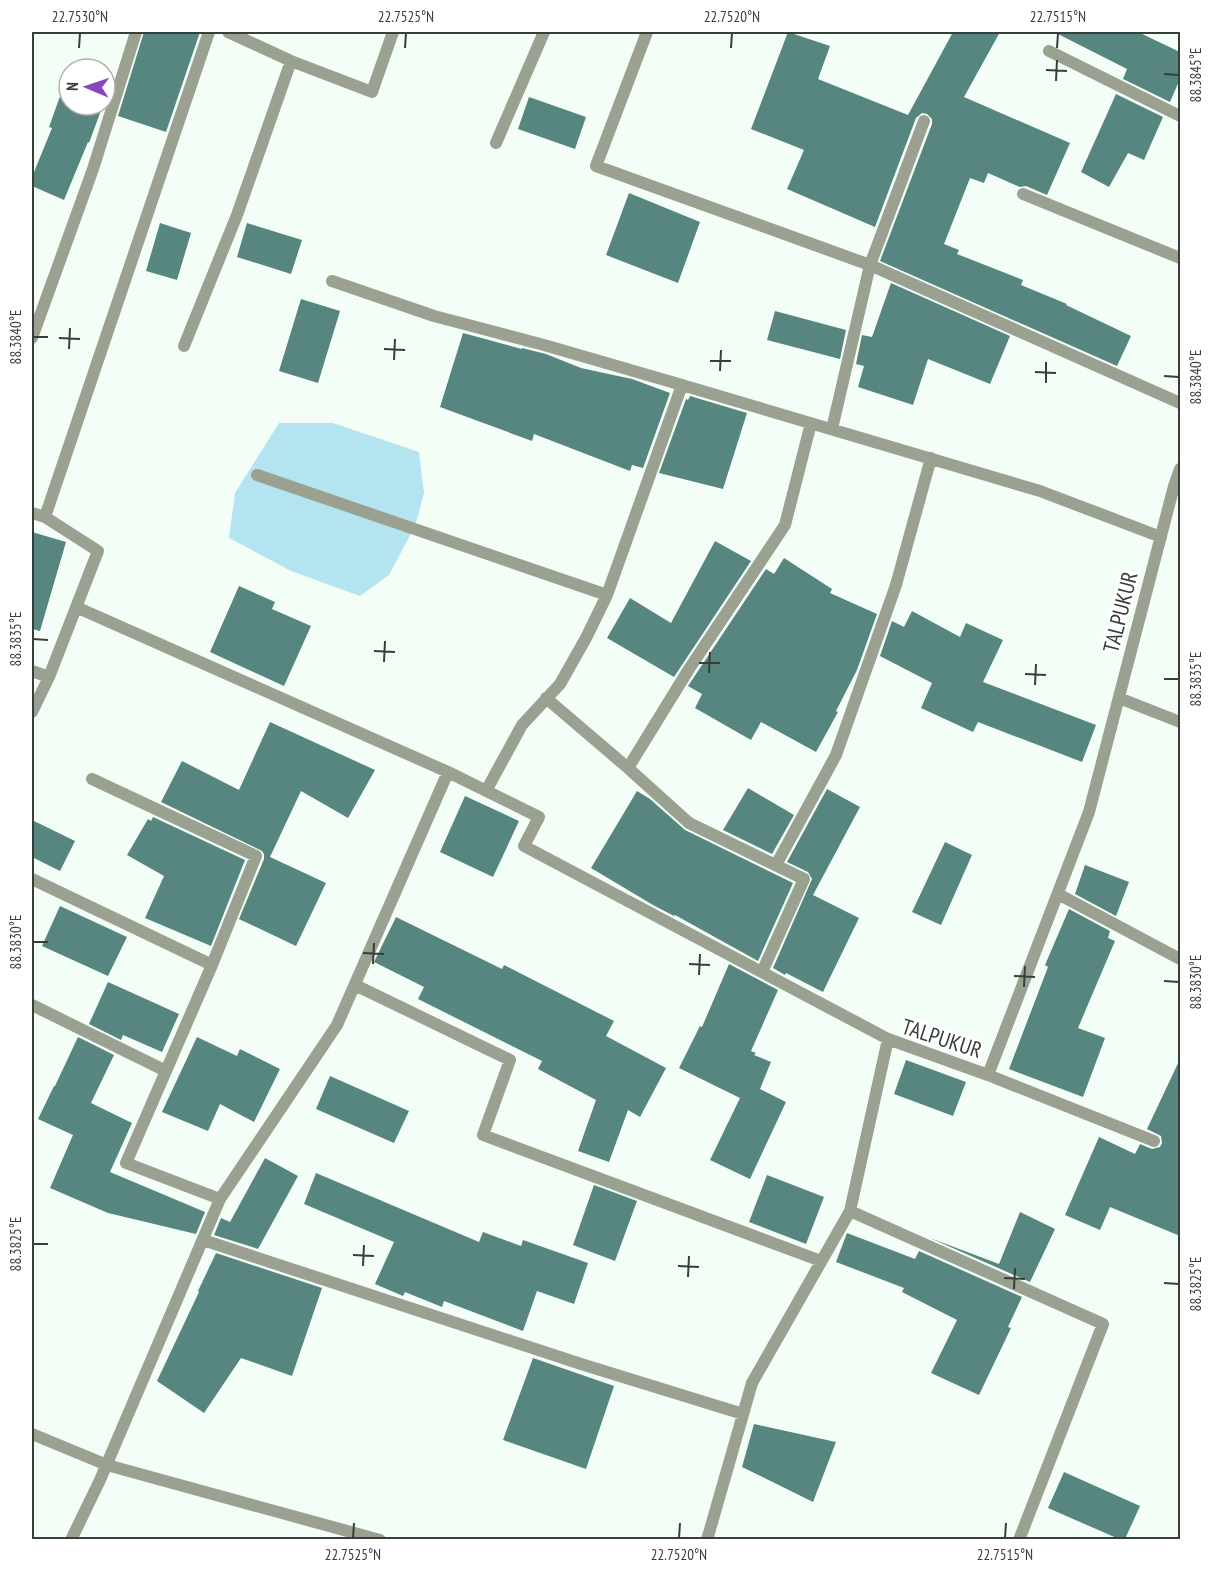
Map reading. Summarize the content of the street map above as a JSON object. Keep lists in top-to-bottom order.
{
  "streets": {
    "street": ["TALPUKUR"]
  },
  "north": "left",
  "coordinates": [
    "22.7530°N",
    "22.7525°N",
    "22.7520°N",
    "22.7515°N",
    "88.3845°E",
    "88.3840°E",
    "88.3835°E",
    "88.3830°E",
    "88.3825°E"
  ]
}
